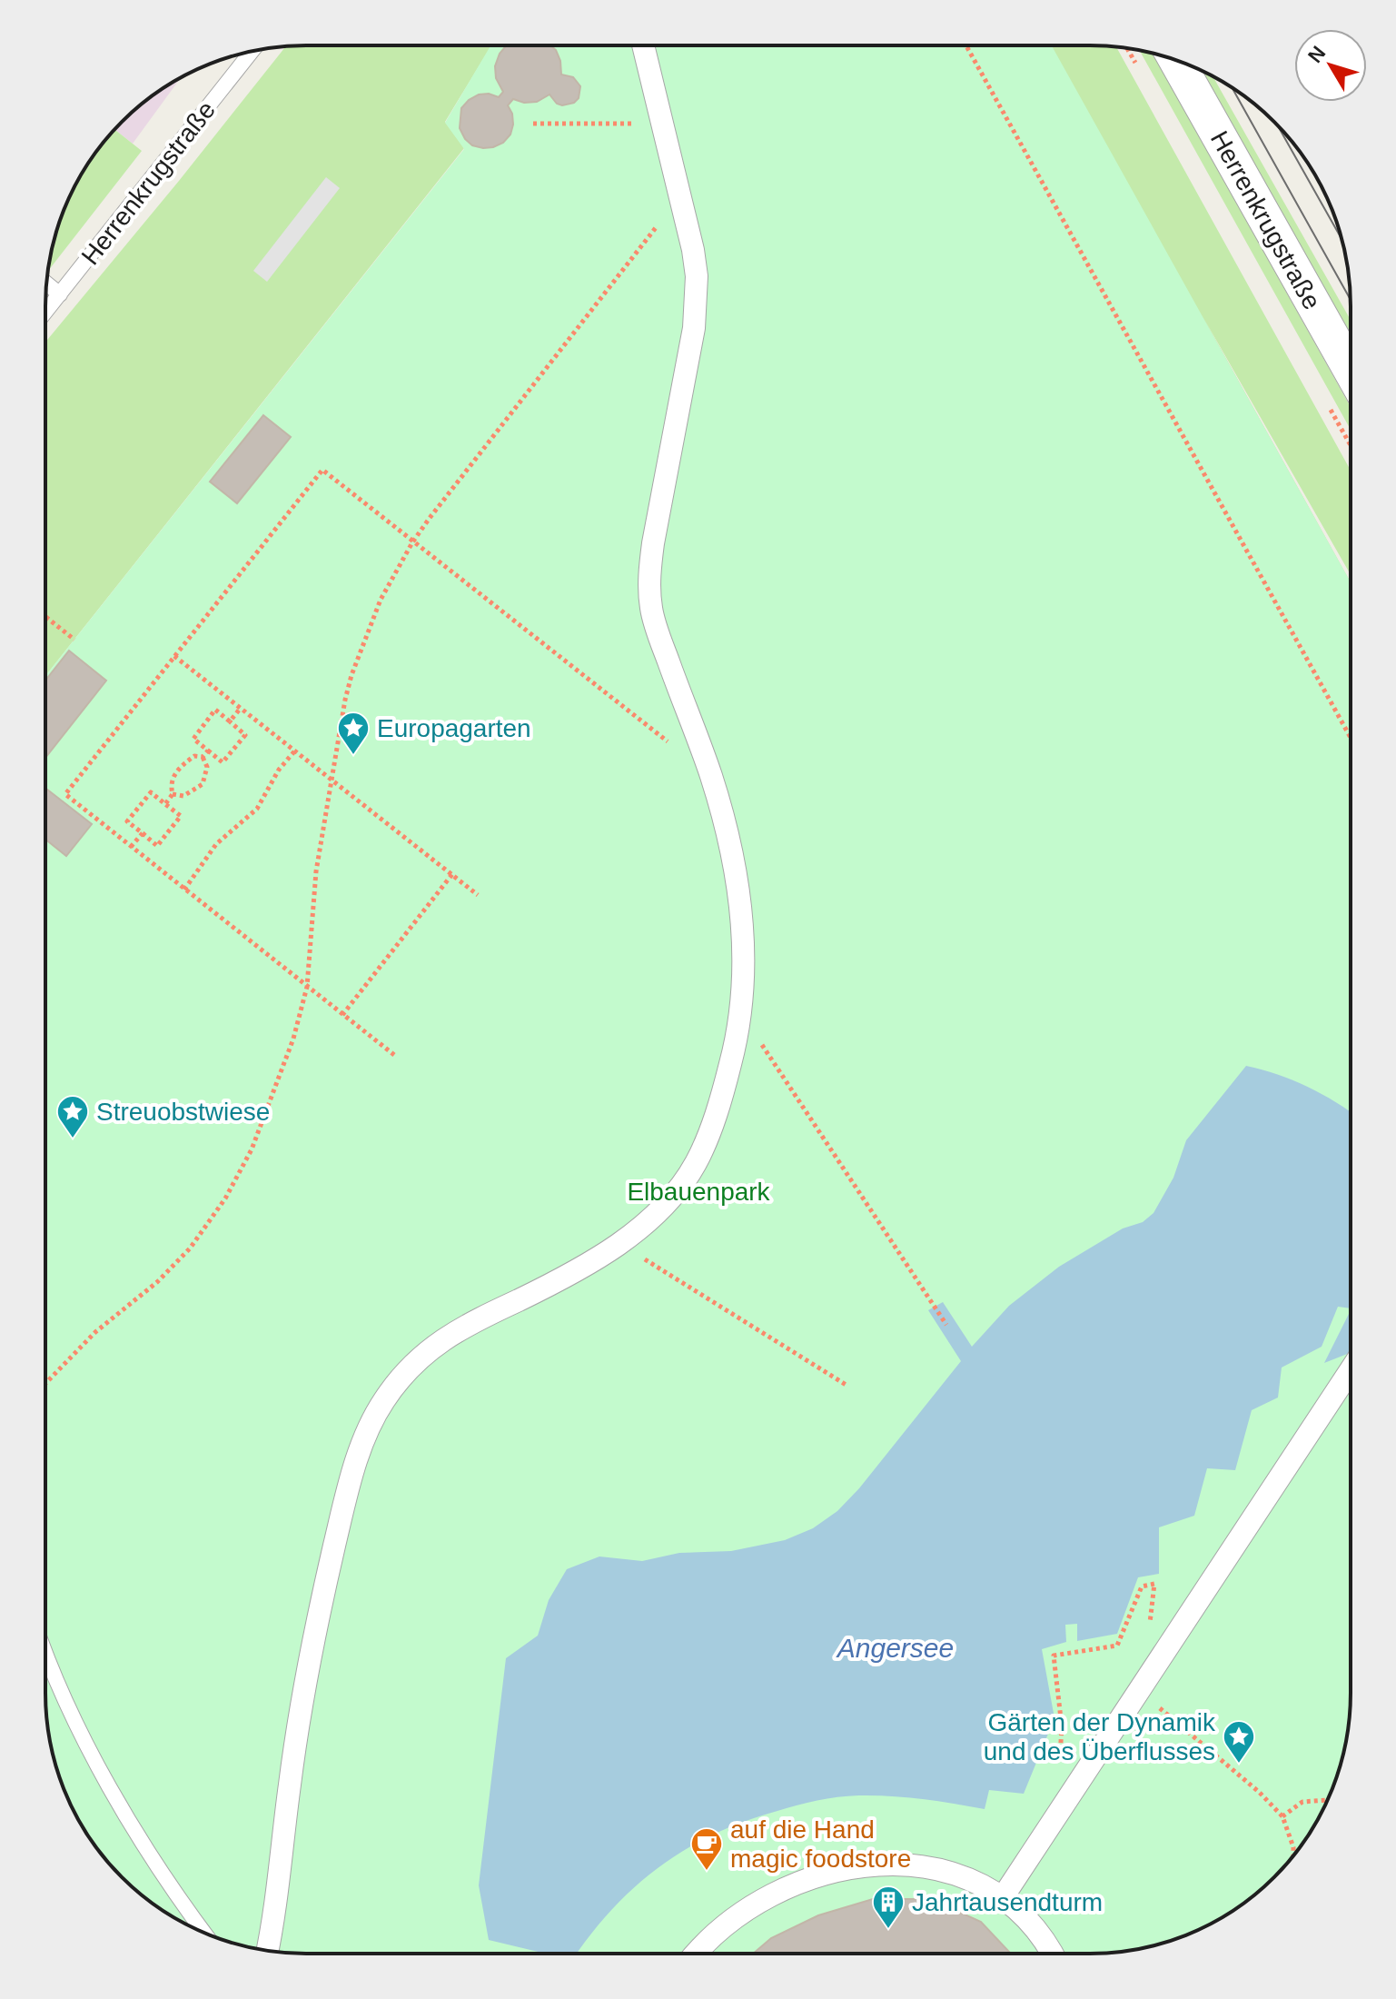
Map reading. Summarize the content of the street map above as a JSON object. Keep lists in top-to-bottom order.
{
  "streets": {
    "street": ["Herrenkrugstraße"]
  },
  "water": ["Angersee"],
  "parks": ["Elbauenpark"],
  "places": {
    "place": ["Europagarten", "Streuobstwiese", "Gärten der Dynamik und des Überflusses"],
    "cafe": ["auf die Hand magic foodstore"],
    "building": ["Jahrtausendturm"]
  },
  "north": "top left"
}
